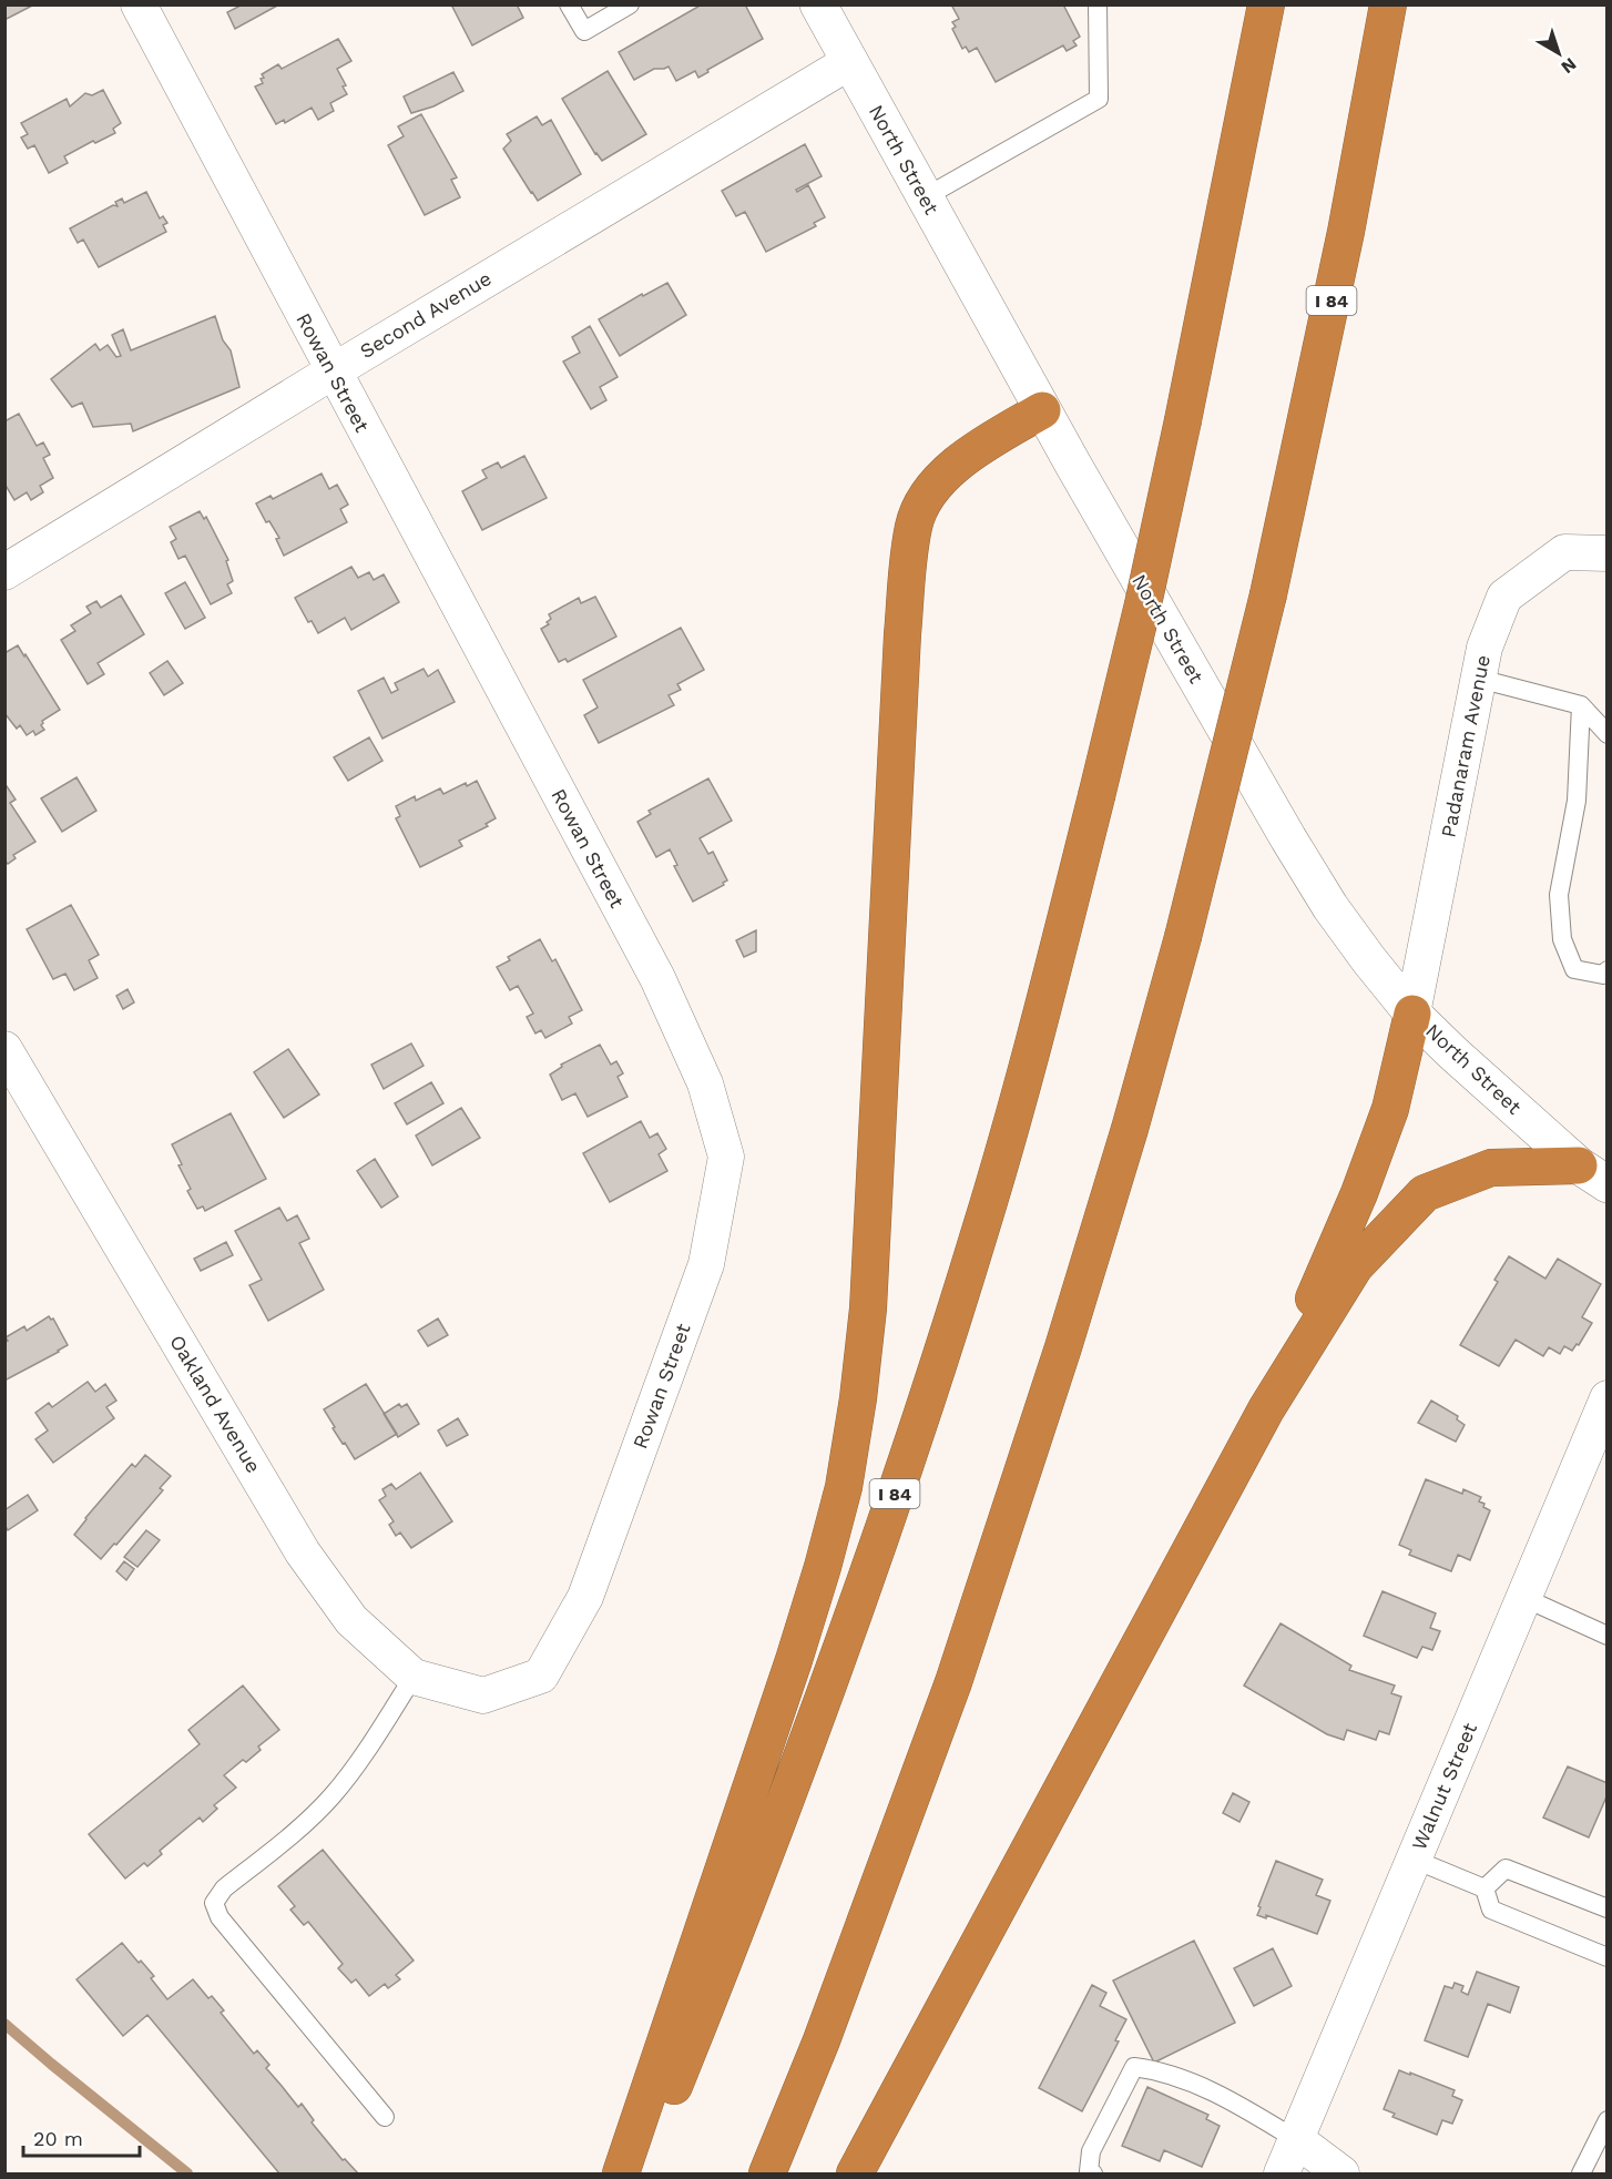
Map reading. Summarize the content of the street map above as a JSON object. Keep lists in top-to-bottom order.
{
  "streets": {
    "highway": ["I 84"],
    "main road": ["North Street"],
    "street": [
      "Second Avenue",
      "Rowan Street",
      "Padanaram Avenue",
      "Oakland Avenue",
      "Walnut Street"
    ]
  },
  "crossings": [
    ["North Street", "Second Avenue"],
    ["North Street", "Padanaram Avenue"],
    ["Second Avenue", "Rowan Street"],
    ["Rowan Street", "Oakland Avenue"]
  ],
  "scale_bar": "20 m",
  "north": "bottom right"
}
